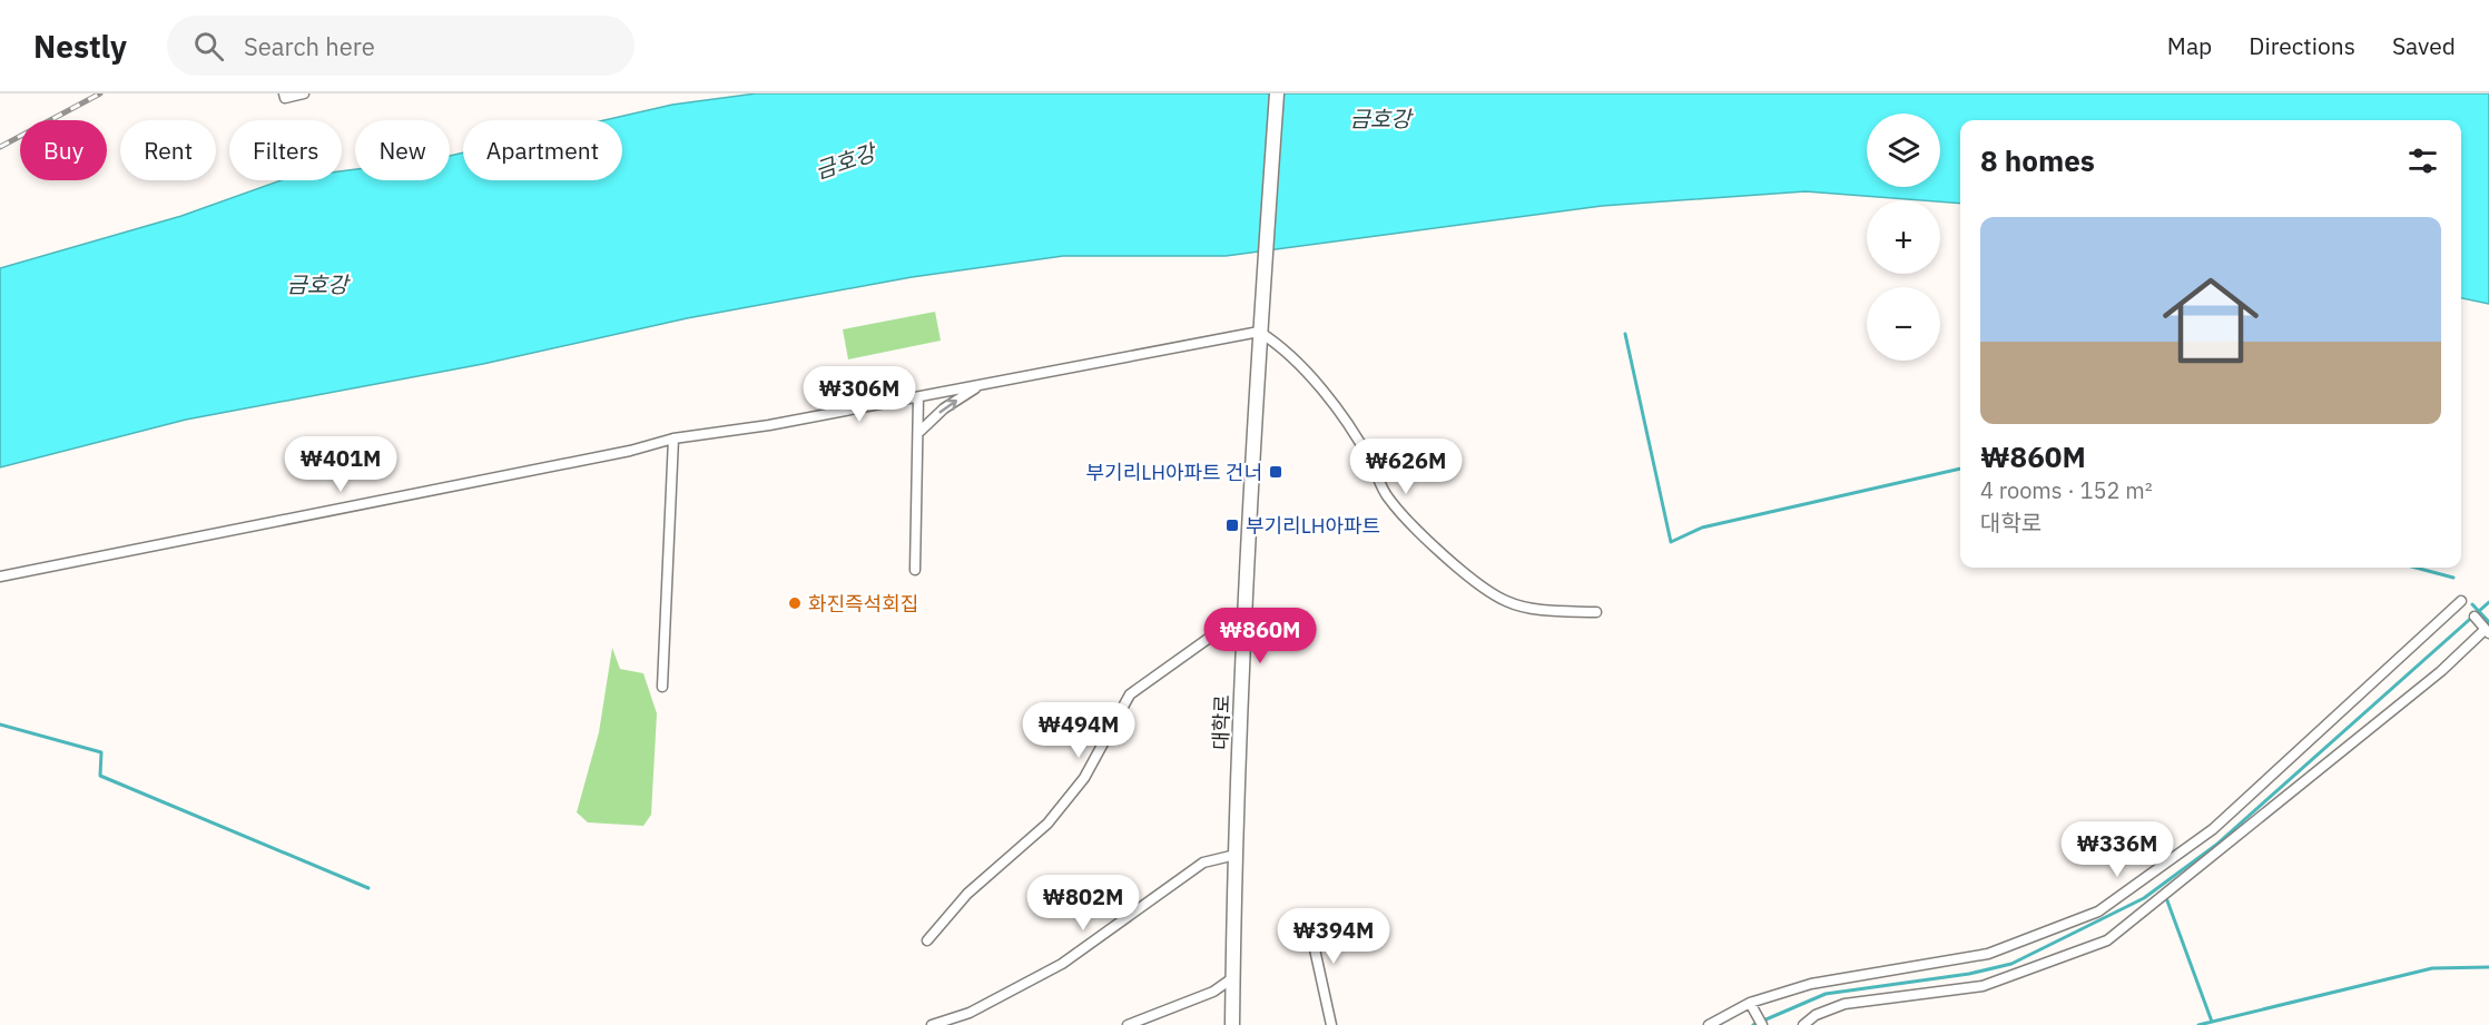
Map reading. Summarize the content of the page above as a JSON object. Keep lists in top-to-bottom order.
{
  "streets": {
    "main road": ["대학로"]
  },
  "water": ["금호강"],
  "places": {
    "transit": ["부기리LH아파트 건너", "부기리LH아파트"],
    "other": ["화진즉석회집"]
  },
  "page": {
    "header": "Nestly",
    "search": "Search here",
    "nav": ["Map", "Directions", "Saved"],
    "map_buttons": ["+", "−"],
    "chip": [
      "Buy",
      "Rent",
      "Filters",
      "New",
      "Apartment"
    ],
    "heading": "8 homes",
    "list": [
      {
        "name": "₩860M",
        "note": "4 rooms · 152 m² · 대학로"
      }
    ],
    "price": [
      "₩306M",
      "₩401M",
      "₩626M",
      "₩860M",
      "₩494M",
      "₩336M",
      "₩802M",
      "₩394M"
    ]
  }
}
